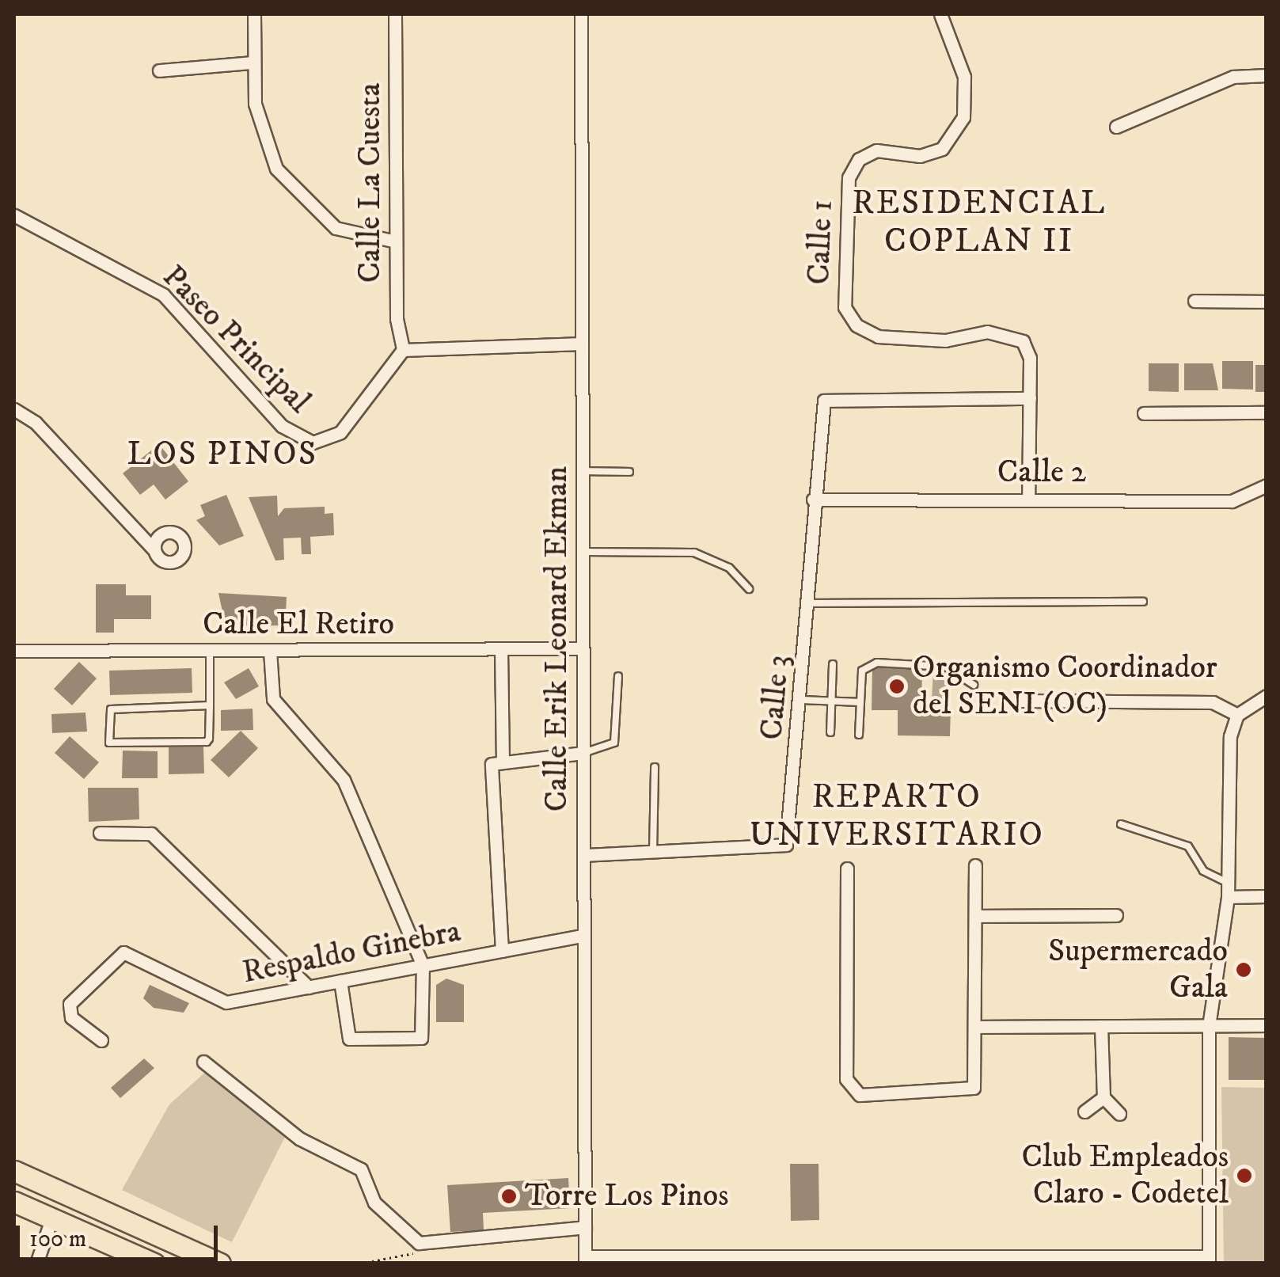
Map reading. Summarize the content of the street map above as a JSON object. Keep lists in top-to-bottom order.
{
  "streets": {
    "street": [
      "Calle La Cuesta",
      "Calle 1",
      "Paseo Principal",
      "Calle 2",
      "Calle El Retiro",
      "Calle Erik Leonard Ekman",
      "Calle 3",
      "Respaldo Ginebra"
    ]
  },
  "crossings": [
    ["Calle La Cuesta", "Paseo Principal"],
    ["Calle 1", "Calle 2"],
    ["Calle 1", "Calle 3"],
    ["Calle 2", "Calle 3"],
    ["Calle El Retiro", "Calle Erik Leonard Ekman"],
    ["Calle Erik Leonard Ekman", "Calle 3"],
    ["Calle Erik Leonard Ekman", "Respaldo Ginebra"]
  ],
  "districts": ["RESIDENCIAL COPLAN II", "LOS PINOS", "REPARTO UNIVERSITARIO"],
  "places": [
    "Organismo Coordinador del SENI (OC)",
    "Supermercado Gala",
    "Club Empleados Claro - Codetel",
    "Torre Los Pinos"
  ],
  "scale_bar": "100 m"
}
